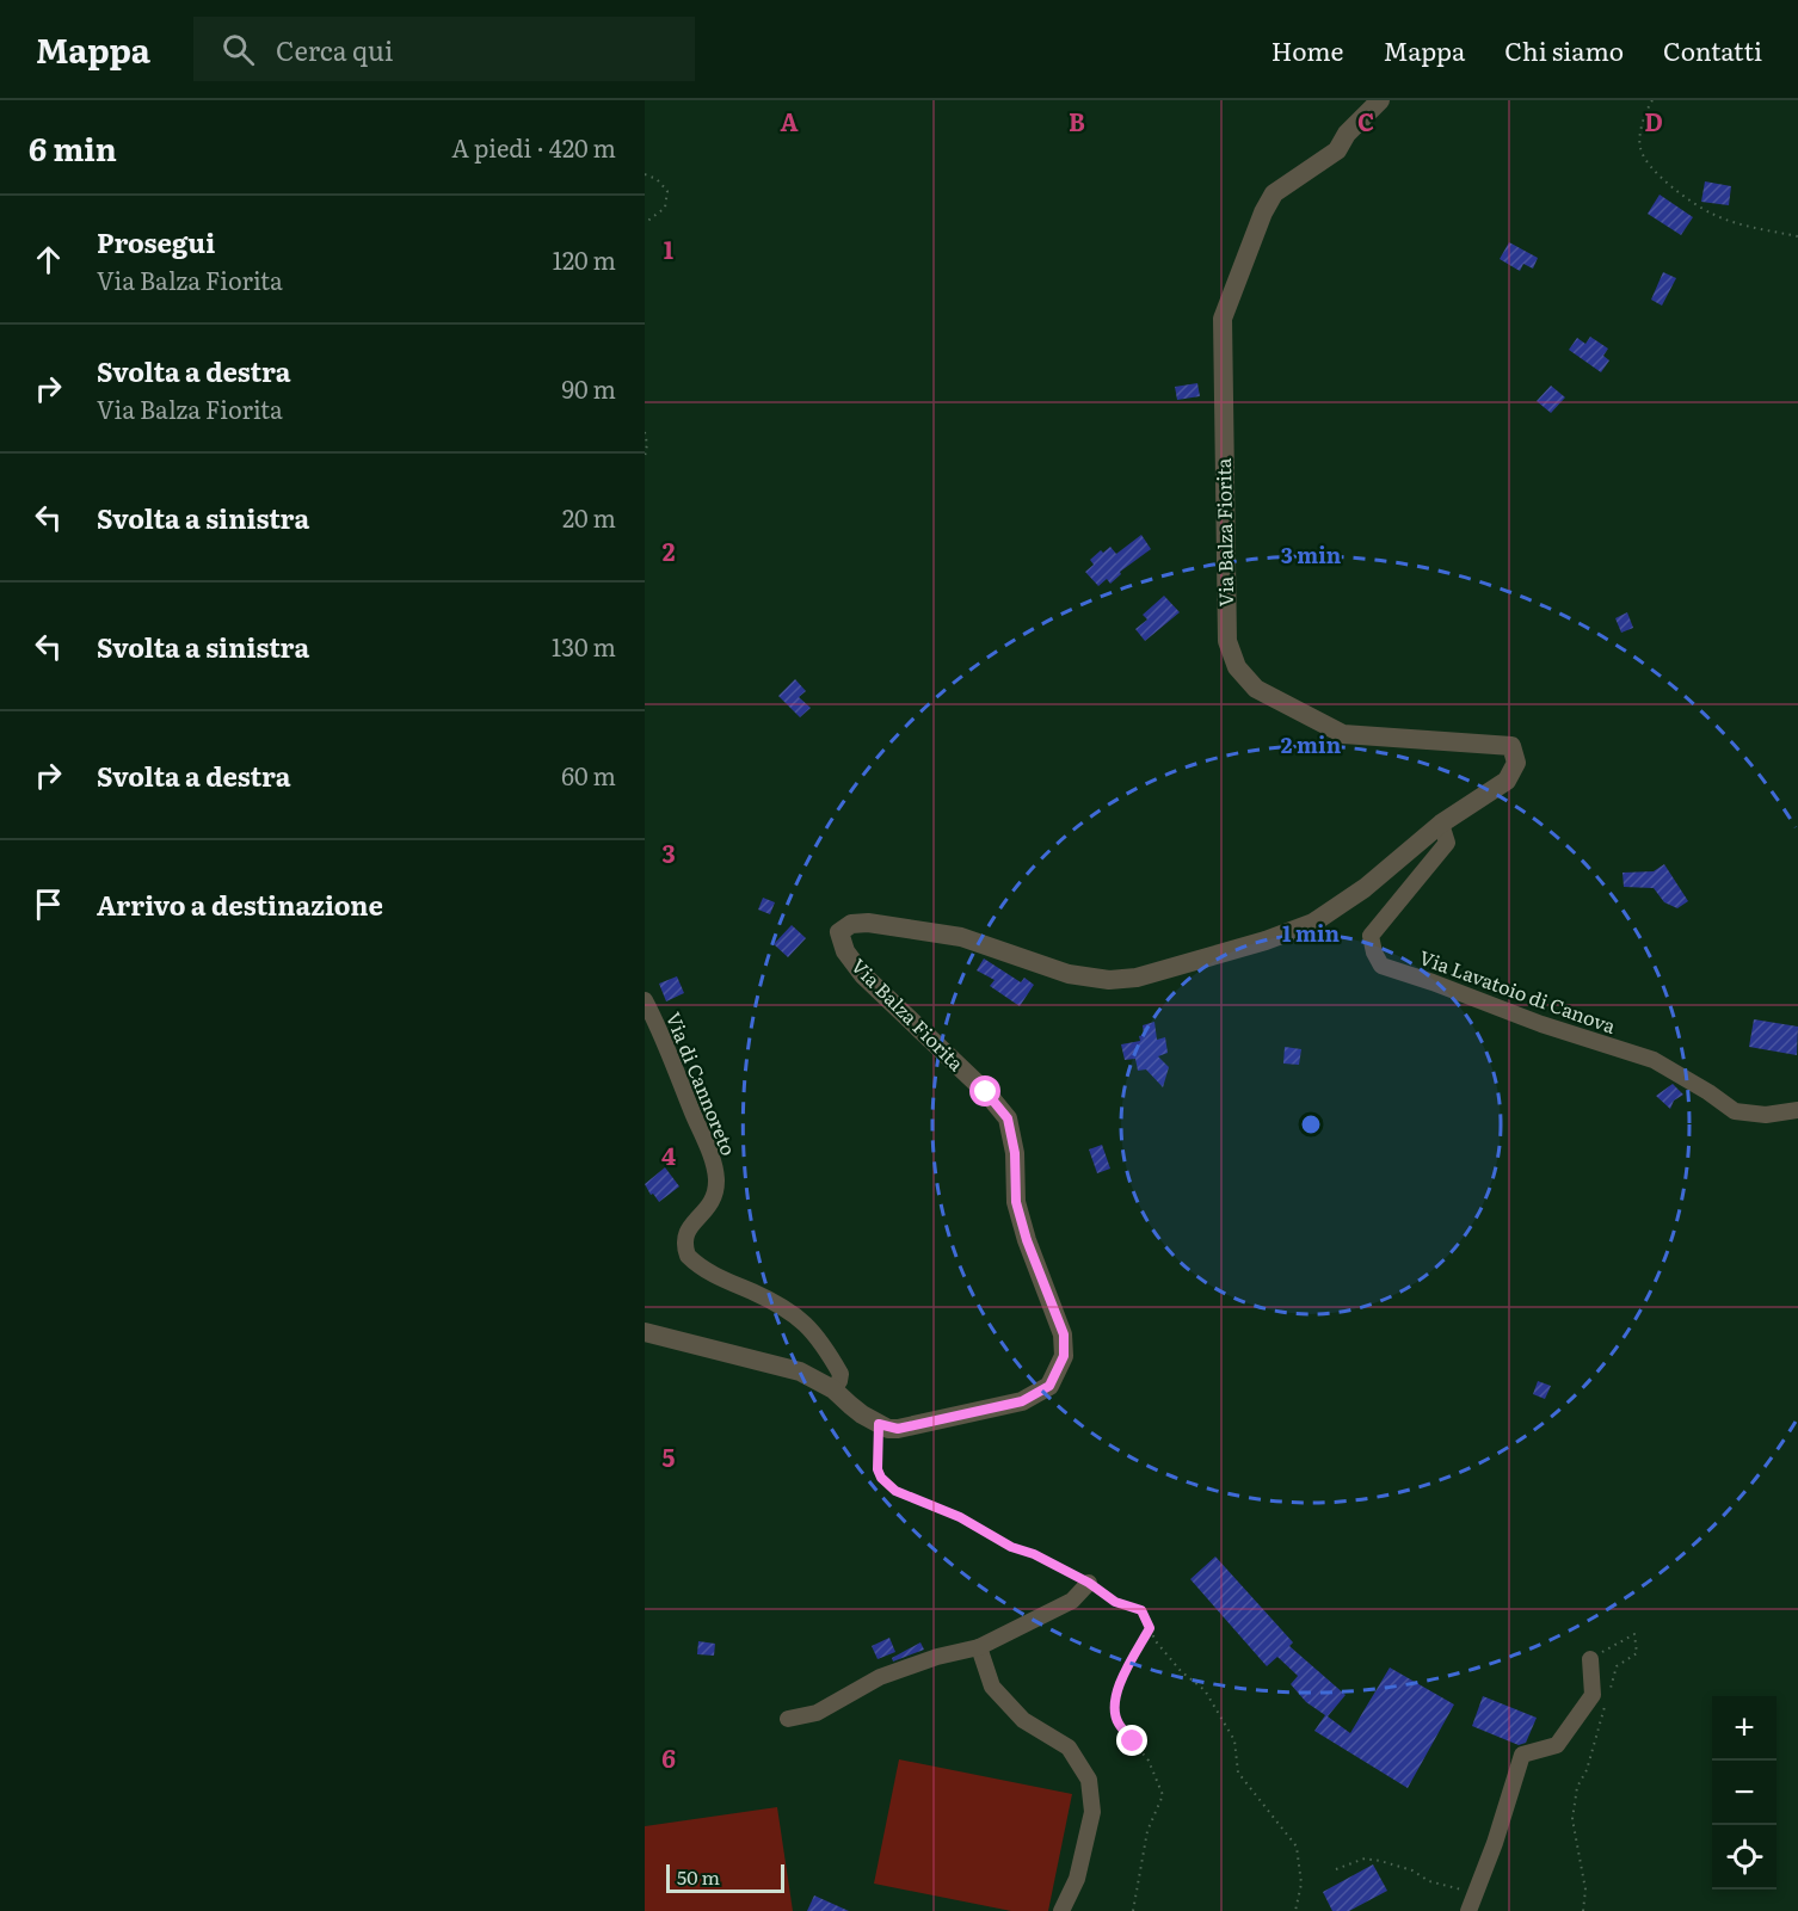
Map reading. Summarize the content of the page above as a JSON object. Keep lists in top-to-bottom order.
{
  "streets": {
    "street": ["Via Balza Fiorita", "Via Lavatoio di Canova", "Via di Cannoreto"]
  },
  "crossings": [
    ["Via Balza Fiorita", "Via Lavatoio di Canova"]
  ],
  "scale_bar": "50 m",
  "page": {
    "header": "Mappa",
    "search": "Cerca qui",
    "nav": [
      "Home",
      "Mappa",
      "Chi siamo",
      "Contatti"
    ],
    "heading": ["6 min", "A piedi · 420 m"],
    "list": [
      ["Prosegui", "Via Balza Fiorita", "120 m"],
      ["Svolta a destra", "Via Balza Fiorita", "90 m"],
      ["Svolta a sinistra", "20 m"],
      ["Svolta a sinistra", "130 m"],
      ["Svolta a destra", "60 m"],
      "Arrivo a destinazione"
    ],
    "map_buttons": ["+", "−"],
    "scale": "50 m"
  },
  "grid": {
    "columns": [
      "A",
      "B",
      "C",
      "D"
    ],
    "rows": [
      "1",
      "2",
      "3",
      "4",
      "5",
      "6"
    ]
  },
  "rings": ["3 min", "2 min", "1 min"]
}
